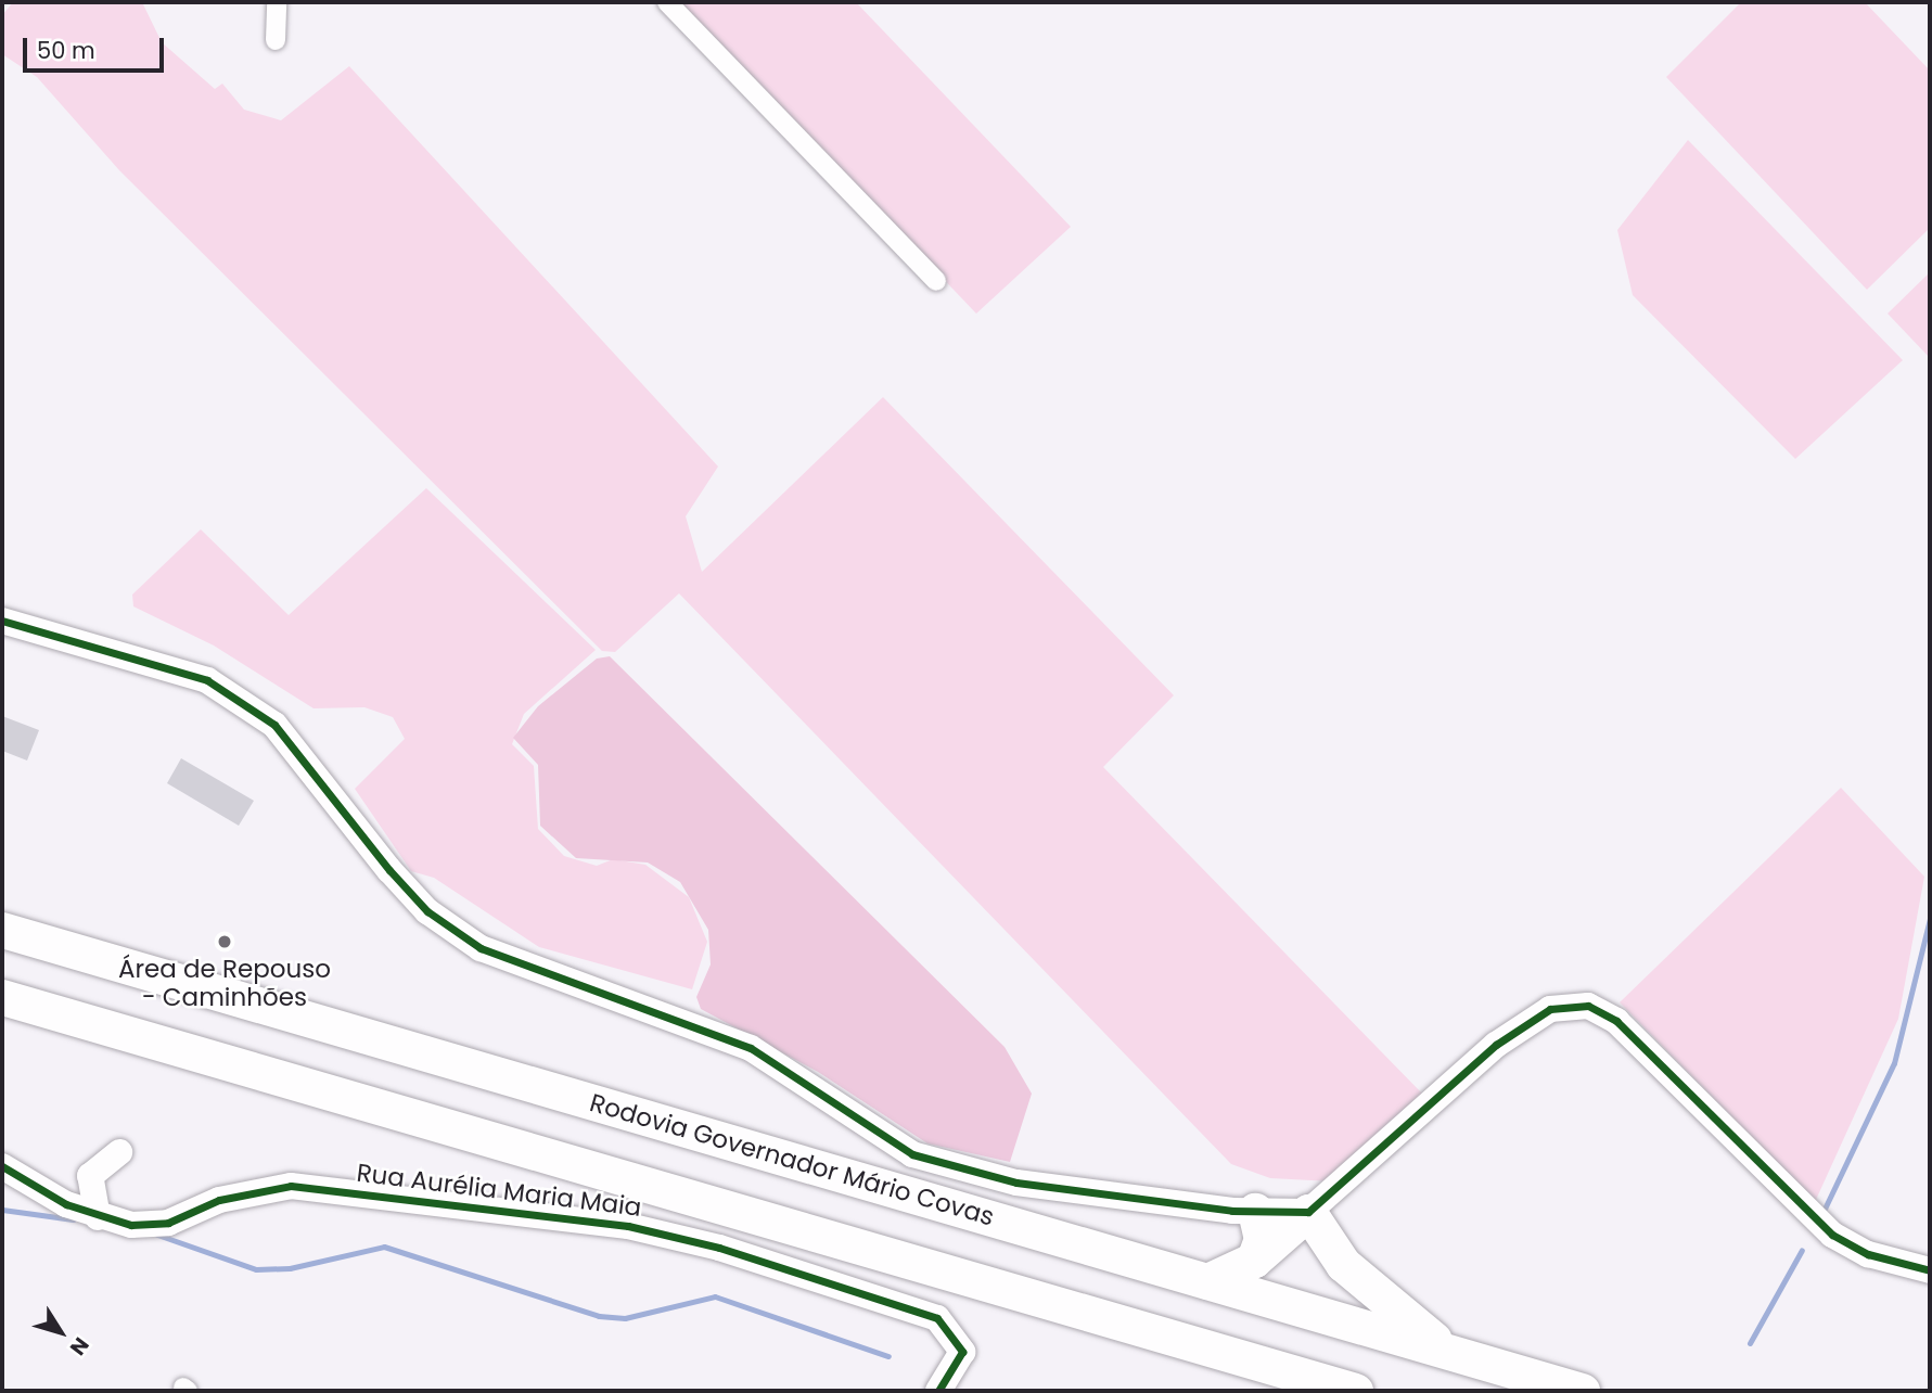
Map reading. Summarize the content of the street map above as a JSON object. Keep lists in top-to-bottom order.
{
  "streets": {
    "highway": ["Rodovia Governador Mário Covas"],
    "street": ["Rua Aurélia Maria Maia"]
  },
  "places": ["Área de Repouso - Caminhões"],
  "scale_bar": "50 m",
  "north": "bottom right"
}
